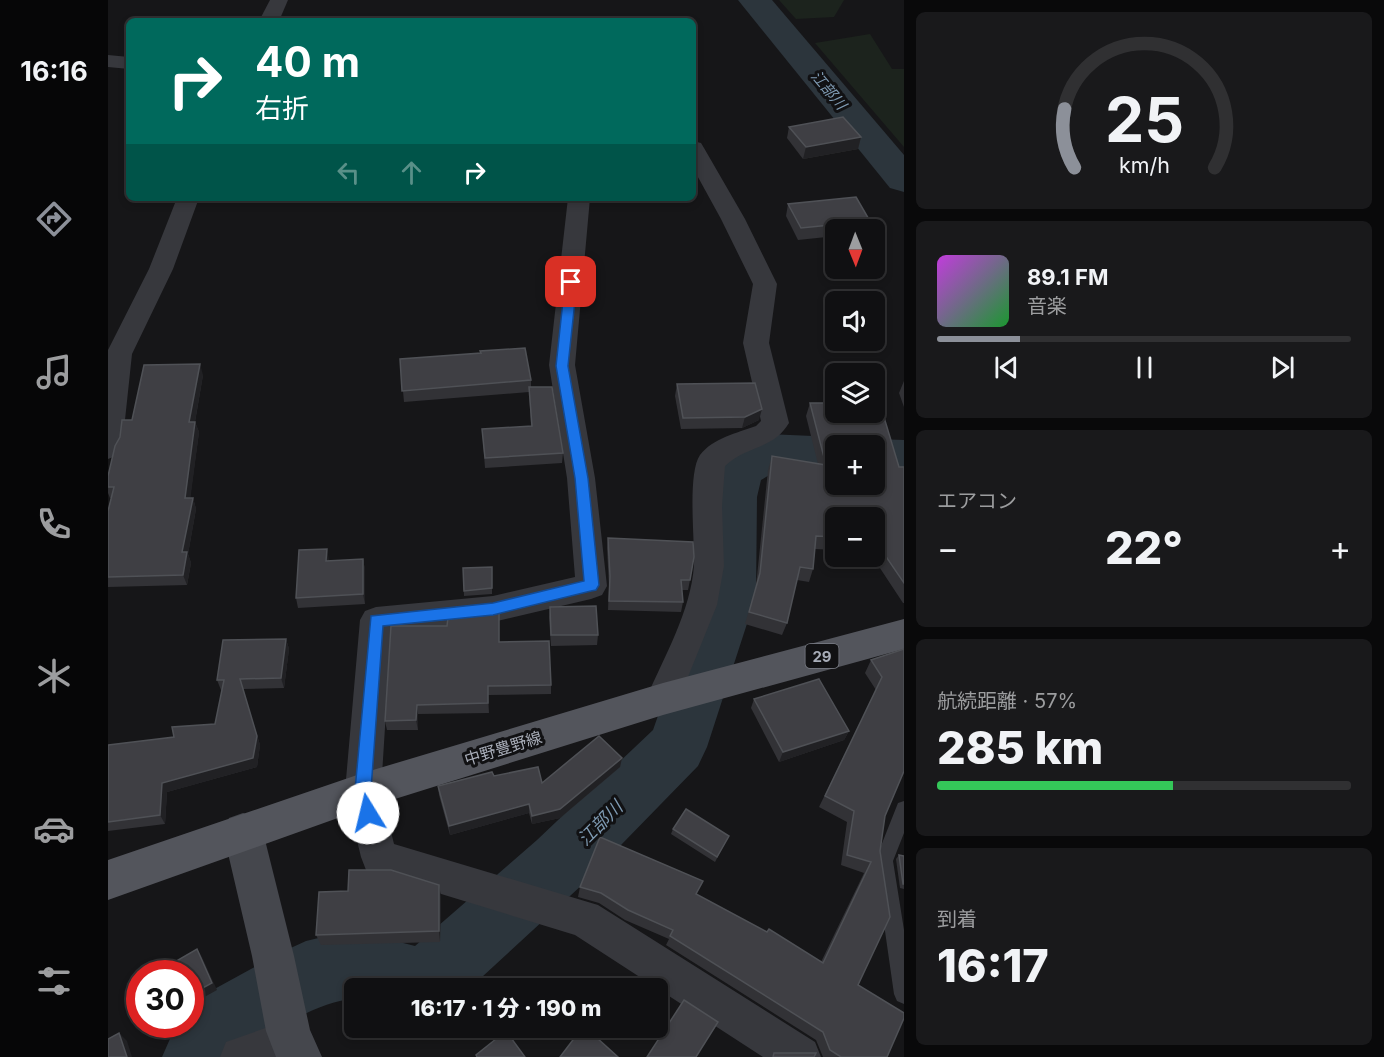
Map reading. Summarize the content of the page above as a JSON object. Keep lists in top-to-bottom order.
{
  "streets": {
    "main road": ["29", "中野豊野線"]
  },
  "water": ["江部川"],
  "north": "bottom",
  "page": {
    "tabs": "16:16",
    "turn": ["40 m", "右折"],
    "map_buttons": ["+", "−"],
    "song": ["89.1 FM", "音楽"],
    "tile": [
      "エアコン",
      ["航続距離 · 57%", "285 km"],
      ["到着", "16:17"]
    ],
    "heat": ["−", "22°", "+"],
    "limit": "30",
    "trip": "16:17 · 1 分 · 190 m",
    "gauge": ["25", "km/h"]
  }
}
